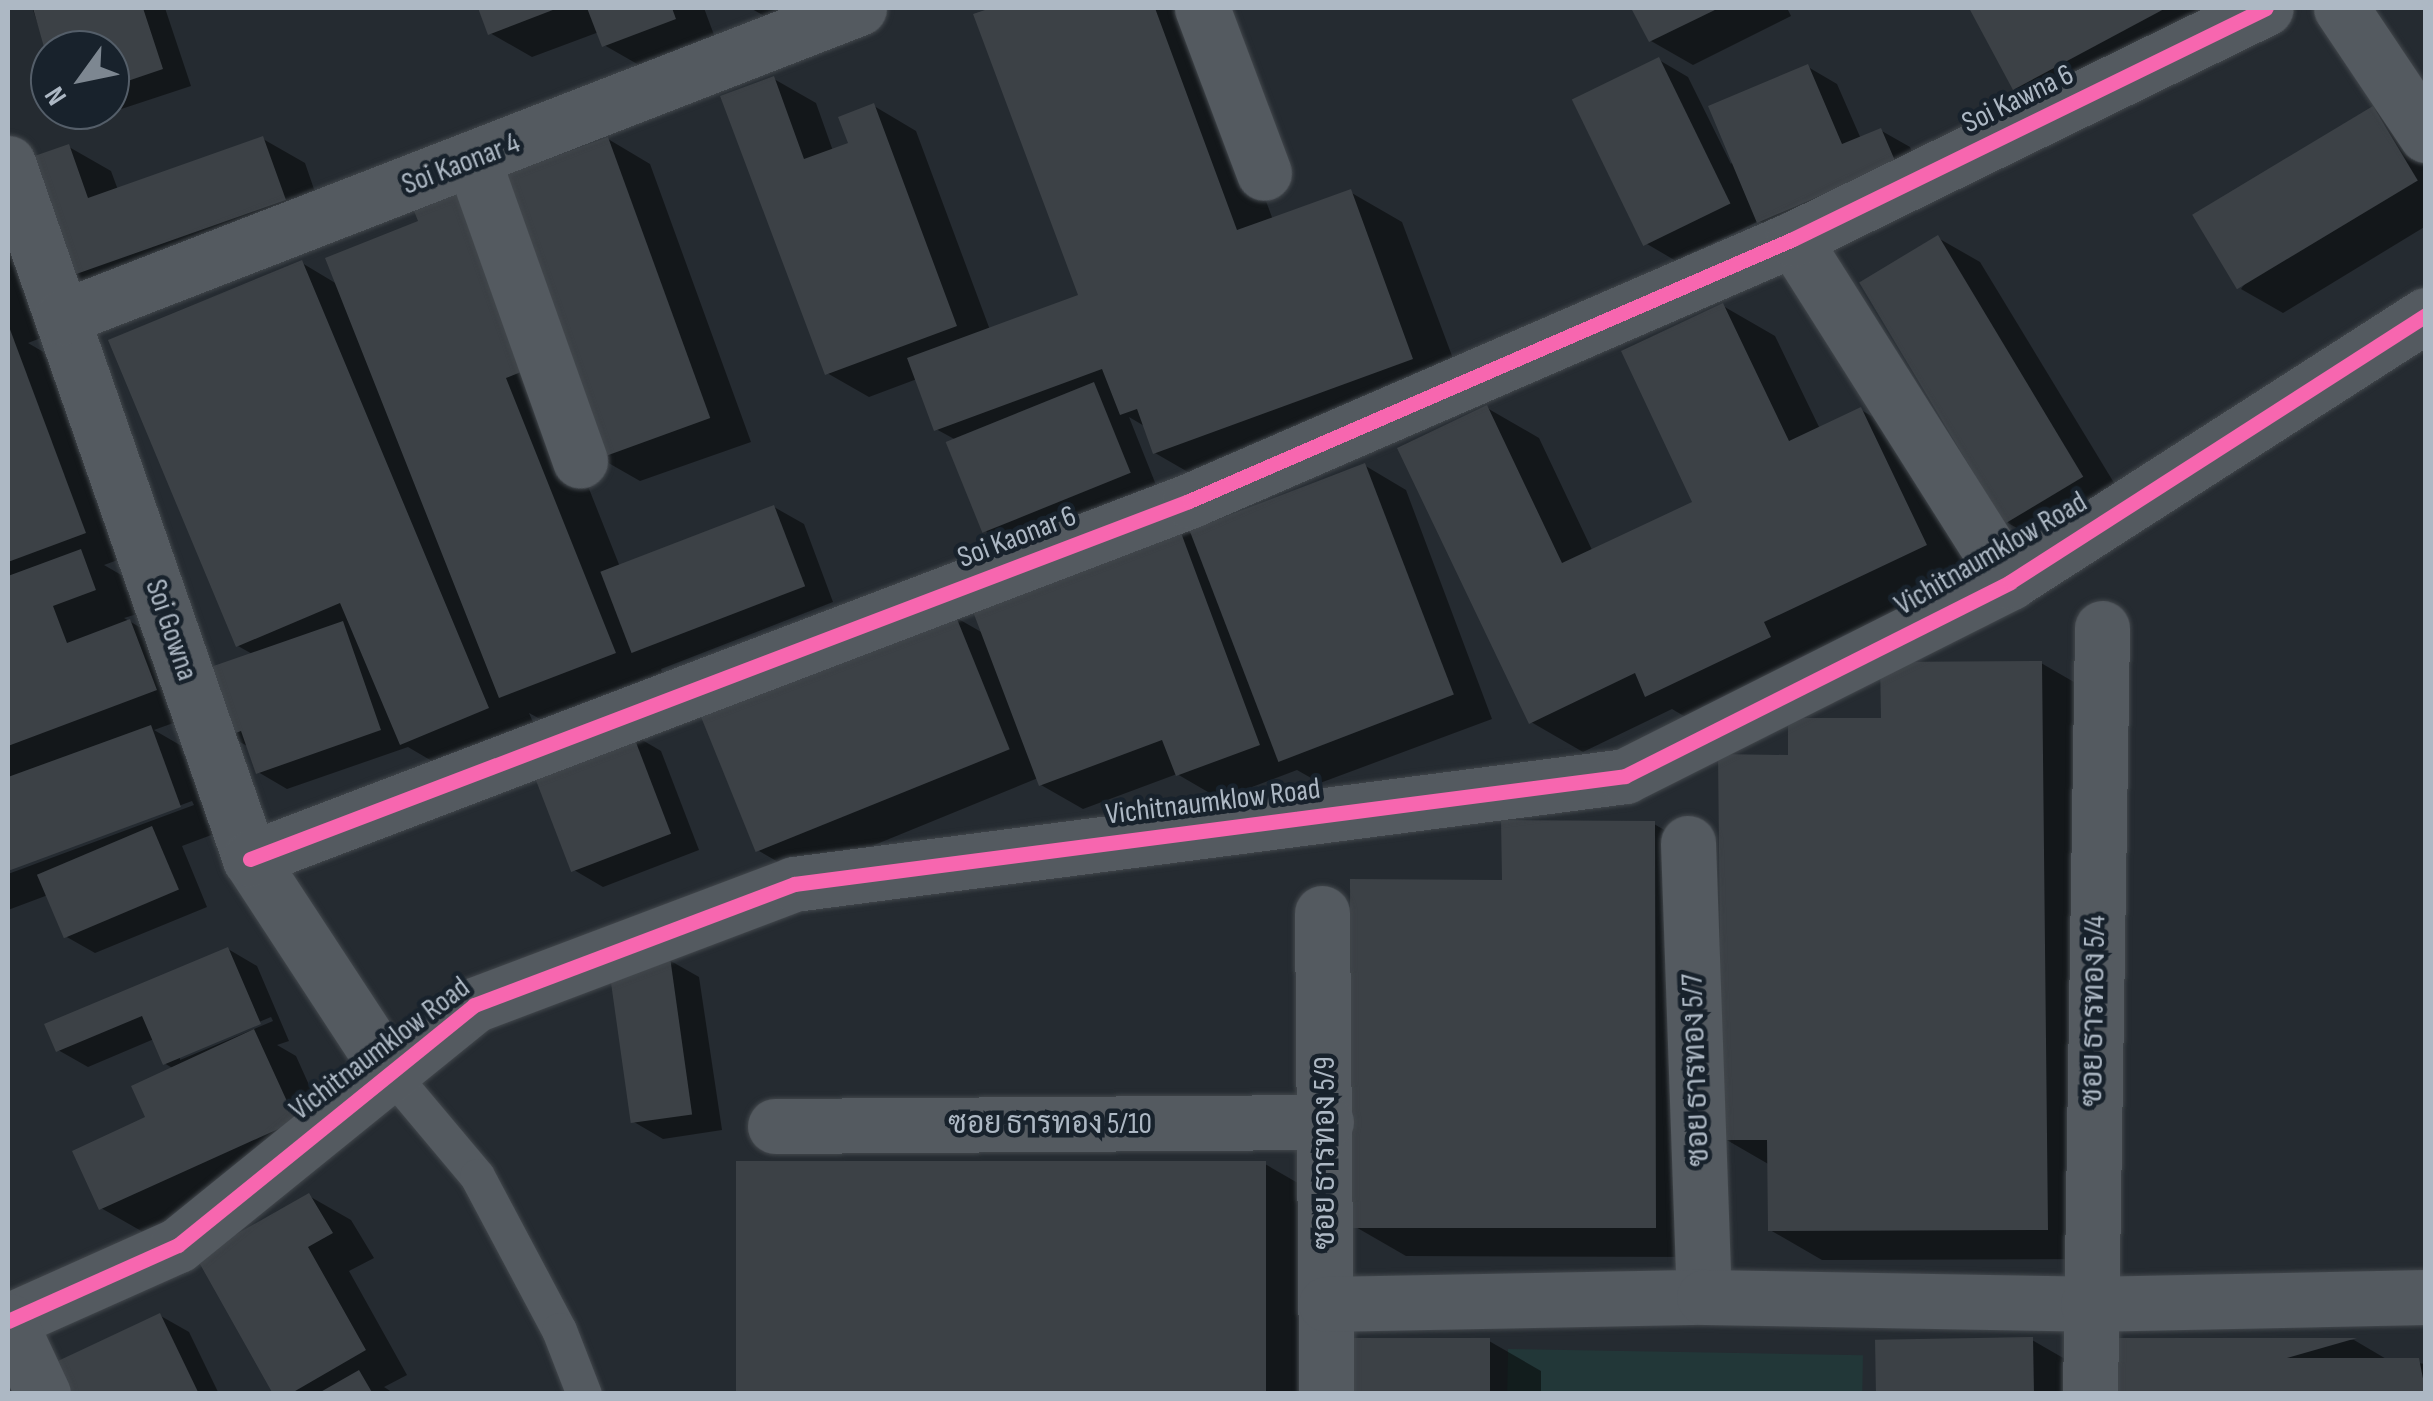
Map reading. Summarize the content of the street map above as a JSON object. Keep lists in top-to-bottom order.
{
  "streets": {
    "street": [
      "Soi Kawna 6",
      "Soi Kaonar 4",
      "Soi Kaonar 6",
      "Vichitnaumklow Road",
      "Soi Gowna",
      "ซอย ธารทอง 5/4",
      "ซอย ธารทอง 5/7",
      "ซอย ธารทอง 5/10",
      "ซอย ธารทอง 5/9"
    ]
  },
  "crossings": [
    ["Soi Kawna 6", "Soi Kaonar 6"],
    ["Soi Kaonar 4", "Soi Gowna"],
    ["Soi Kaonar 6", "Soi Gowna"],
    ["Vichitnaumklow Road", "Soi Gowna"],
    ["ซอย ธารทอง 5/10", "ซอย ธารทอง 5/9"]
  ],
  "north": "bottom left"
}
